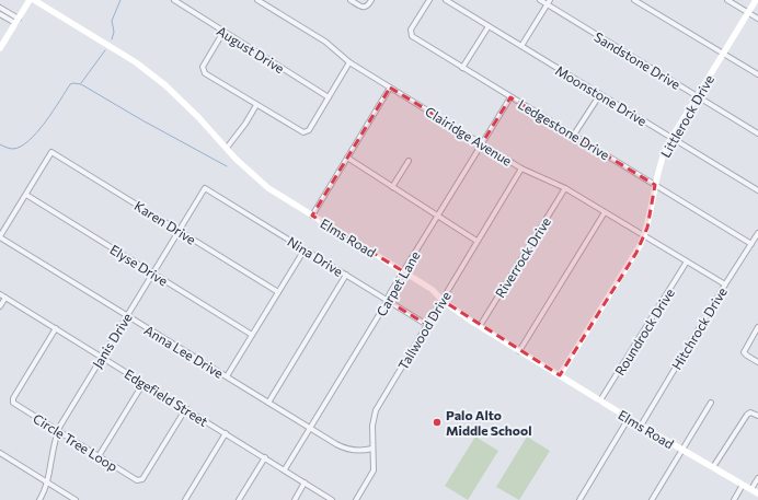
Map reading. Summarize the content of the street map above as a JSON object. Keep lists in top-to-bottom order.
{
  "streets": {
    "main road": ["Littlerock Drive", "Elms Road"],
    "street": [
      "August Drive",
      "Sandstone Drive",
      "Moonstone Drive",
      "Ledgestone Drive",
      "Clairidge Avenue",
      "Karen Drive",
      "Nina Drive",
      "Riverrock Drive",
      "Elyse Drive",
      "Carpet Lane",
      "Hitchrock Drive",
      "Tallwood Drive",
      "Roundrock Drive",
      "Janis Drive",
      "Anna Lee Drive",
      "Edgefield Street",
      "Circle Tree Loop"
    ]
  },
  "crossings": [
    ["Sandstone Drive", "Littlerock Drive"],
    ["Moonstone Drive", "Littlerock Drive"],
    ["Littlerock Drive", "Ledgestone Drive"],
    ["Littlerock Drive", "Clairidge Avenue"],
    ["Littlerock Drive", "Elms Road"],
    ["Ledgestone Drive", "Carpet Lane"],
    ["Ledgestone Drive", "Hitchrock Drive"],
    ["Clairidge Avenue", "Riverrock Drive"],
    ["Clairidge Avenue", "Carpet Lane"],
    ["Clairidge Avenue", "Tallwood Drive"],
    ["Clairidge Avenue", "Roundrock Drive"],
    ["Karen Drive", "Elyse Drive"],
    ["Karen Drive", "Janis Drive"],
    ["Elms Road", "Riverrock Drive"],
    ["Elms Road", "Carpet Lane"],
    ["Elms Road", "Hitchrock Drive"],
    ["Elms Road", "Tallwood Drive"],
    ["Elms Road", "Roundrock Drive"],
    ["Nina Drive", "Carpet Lane"],
    ["Nina Drive", "Tallwood Drive"],
    ["Nina Drive", "Janis Drive"],
    ["Elyse Drive", "Janis Drive"],
    ["Carpet Lane", "Anna Lee Drive"],
    ["Carpet Lane", "Edgefield Street"],
    ["Tallwood Drive", "Anna Lee Drive"],
    ["Janis Drive", "Anna Lee Drive"],
    ["Janis Drive", "Edgefield Street"],
    ["Janis Drive", "Circle Tree Loop"],
    ["Edgefield Street", "Circle Tree Loop"]
  ],
  "places": ["Palo Alto Middle School"]
}
